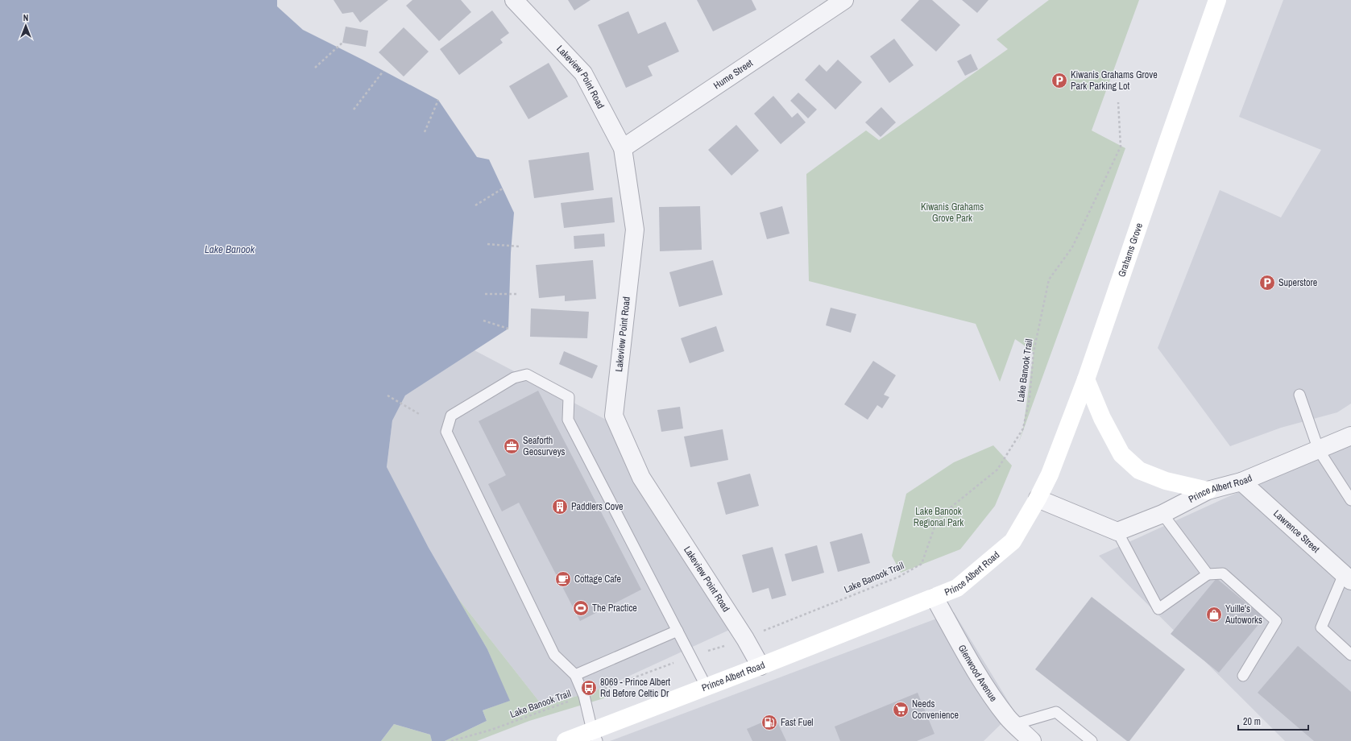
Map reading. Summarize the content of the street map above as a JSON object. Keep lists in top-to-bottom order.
{
  "streets": {
    "main road": ["Grahams Grove", "Prince Albert Road"],
    "street": [
      "Hume Street",
      "Lakeview Point Road",
      "Lawrence Street",
      "Glenwood Avenue"
    ],
    "path": ["Lake Banook Trail"]
  },
  "crossings": [
    ["Hume Street", "Lakeview Point Road"],
    ["Lakeview Point Road", "Lake Banook Trail"],
    ["Lakeview Point Road", "Prince Albert Road"],
    ["Grahams Grove", "Prince Albert Road"],
    ["Prince Albert Road", "Lawrence Street"],
    ["Prince Albert Road", "Glenwood Avenue"]
  ],
  "water": ["Lake Banook"],
  "parks": ["Kiwanis Grahams Grove Park", "Lake Banook Regional Park"],
  "places": {
    "parking": ["Kiwanis Grahams Grove Park Parking Lot", "Superstore"],
    "office": ["Seaforth Geosurveys"],
    "building": ["Paddlers Cove"],
    "cafe": ["Cottage Cafe"],
    "sports": ["The Practice"],
    "shop": ["Yuille's Autoworks"],
    "bus stop": ["8069 - Prince Albert Rd Before Celtic Dr"],
    "supermarket": ["Needs Convenience"],
    "fuel station": ["Fast Fuel"]
  },
  "scale_bar": "20 m",
  "north": "top"
}
